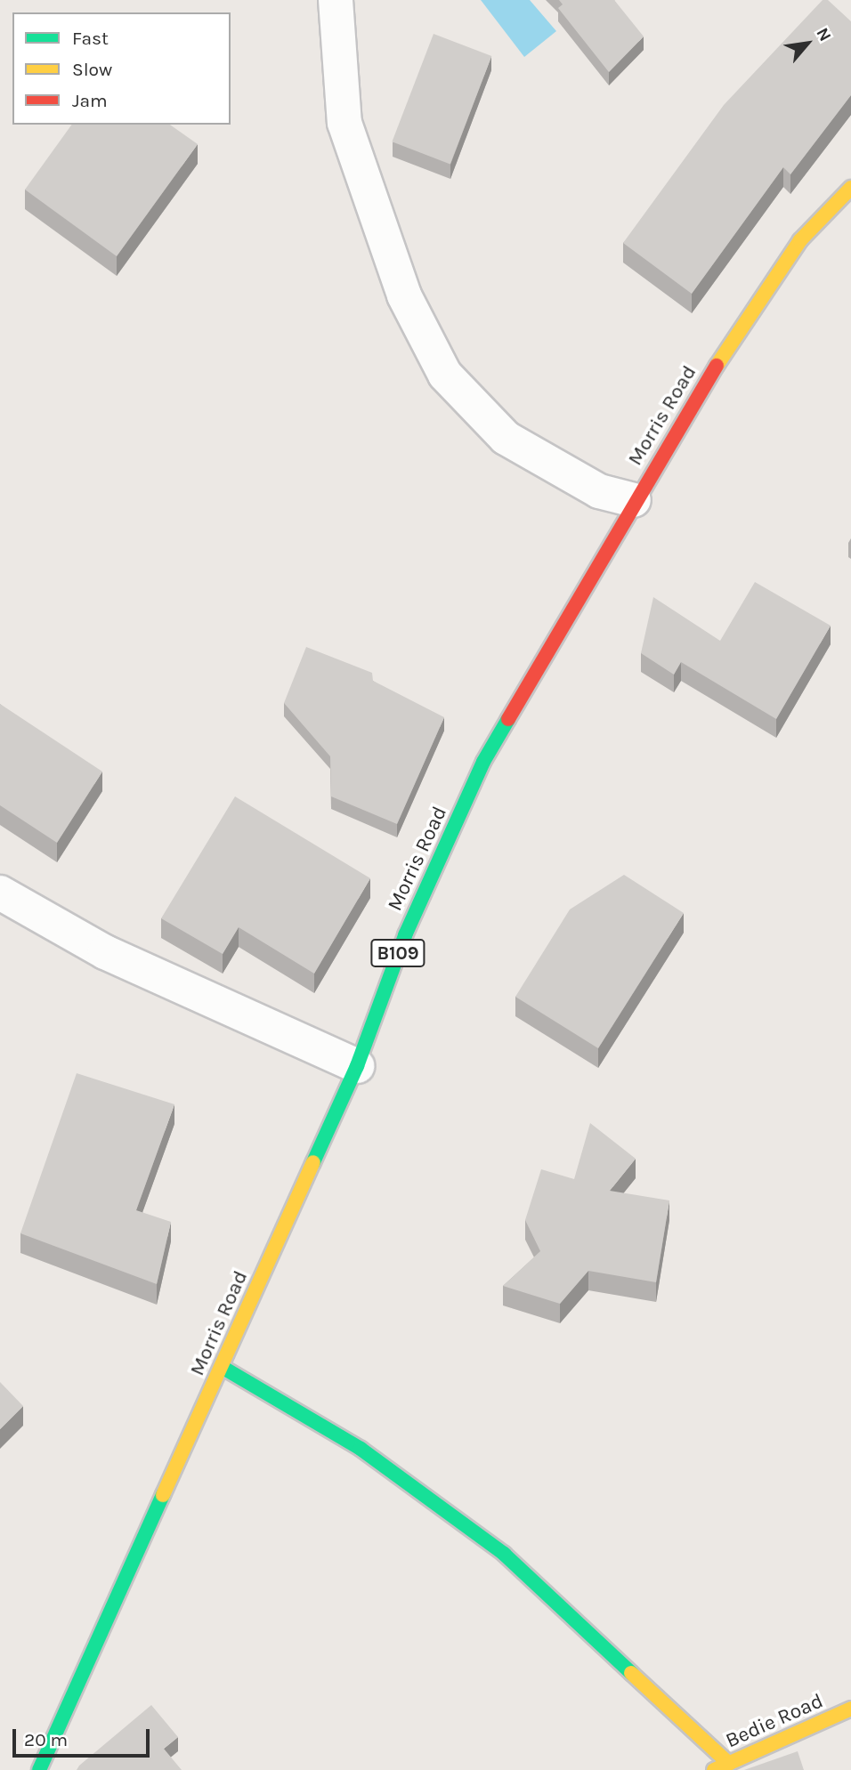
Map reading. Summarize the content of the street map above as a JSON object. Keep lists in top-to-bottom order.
{
  "streets": {
    "main road": ["Morris Road", "B109", "Bedie Road"]
  },
  "legend": ["Fast", "Slow", "Jam"],
  "scale_bar": "20 m",
  "north": "top right"
}
